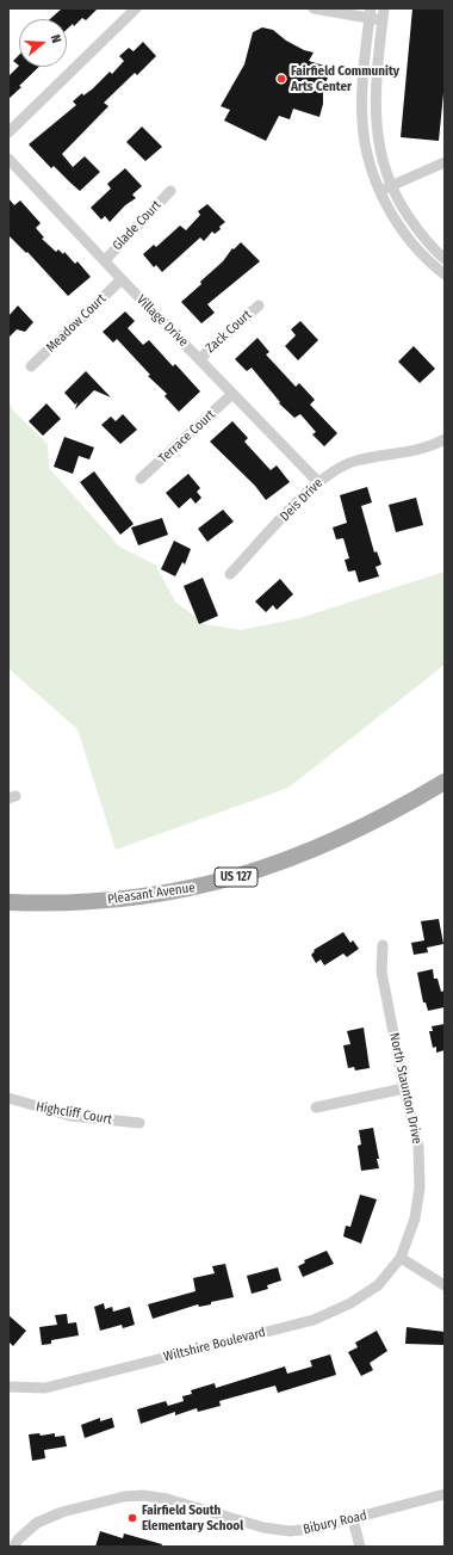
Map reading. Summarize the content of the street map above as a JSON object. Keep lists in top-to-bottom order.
{
  "streets": {
    "main road": ["US 127", "Pleasant Avenue"],
    "street": [
      "Glade Court",
      "Village Drive",
      "Meadow Court",
      "Zack Court",
      "Terrace Court",
      "Deis Drive",
      "North Staunton Drive",
      "Highcliff Court",
      "Wiltshire Boulevard",
      "Bibury Road"
    ]
  },
  "crossings": [
    ["Glade Court", "Village Drive"],
    ["Village Drive", "Meadow Court"],
    ["Village Drive", "Zack Court"],
    ["Village Drive", "Terrace Court"],
    ["Village Drive", "Deis Drive"],
    ["North Staunton Drive", "Wiltshire Boulevard"]
  ],
  "places": ["Fairfield Community Arts Center", "Fairfield South Elementary School"],
  "north": "right"
}
